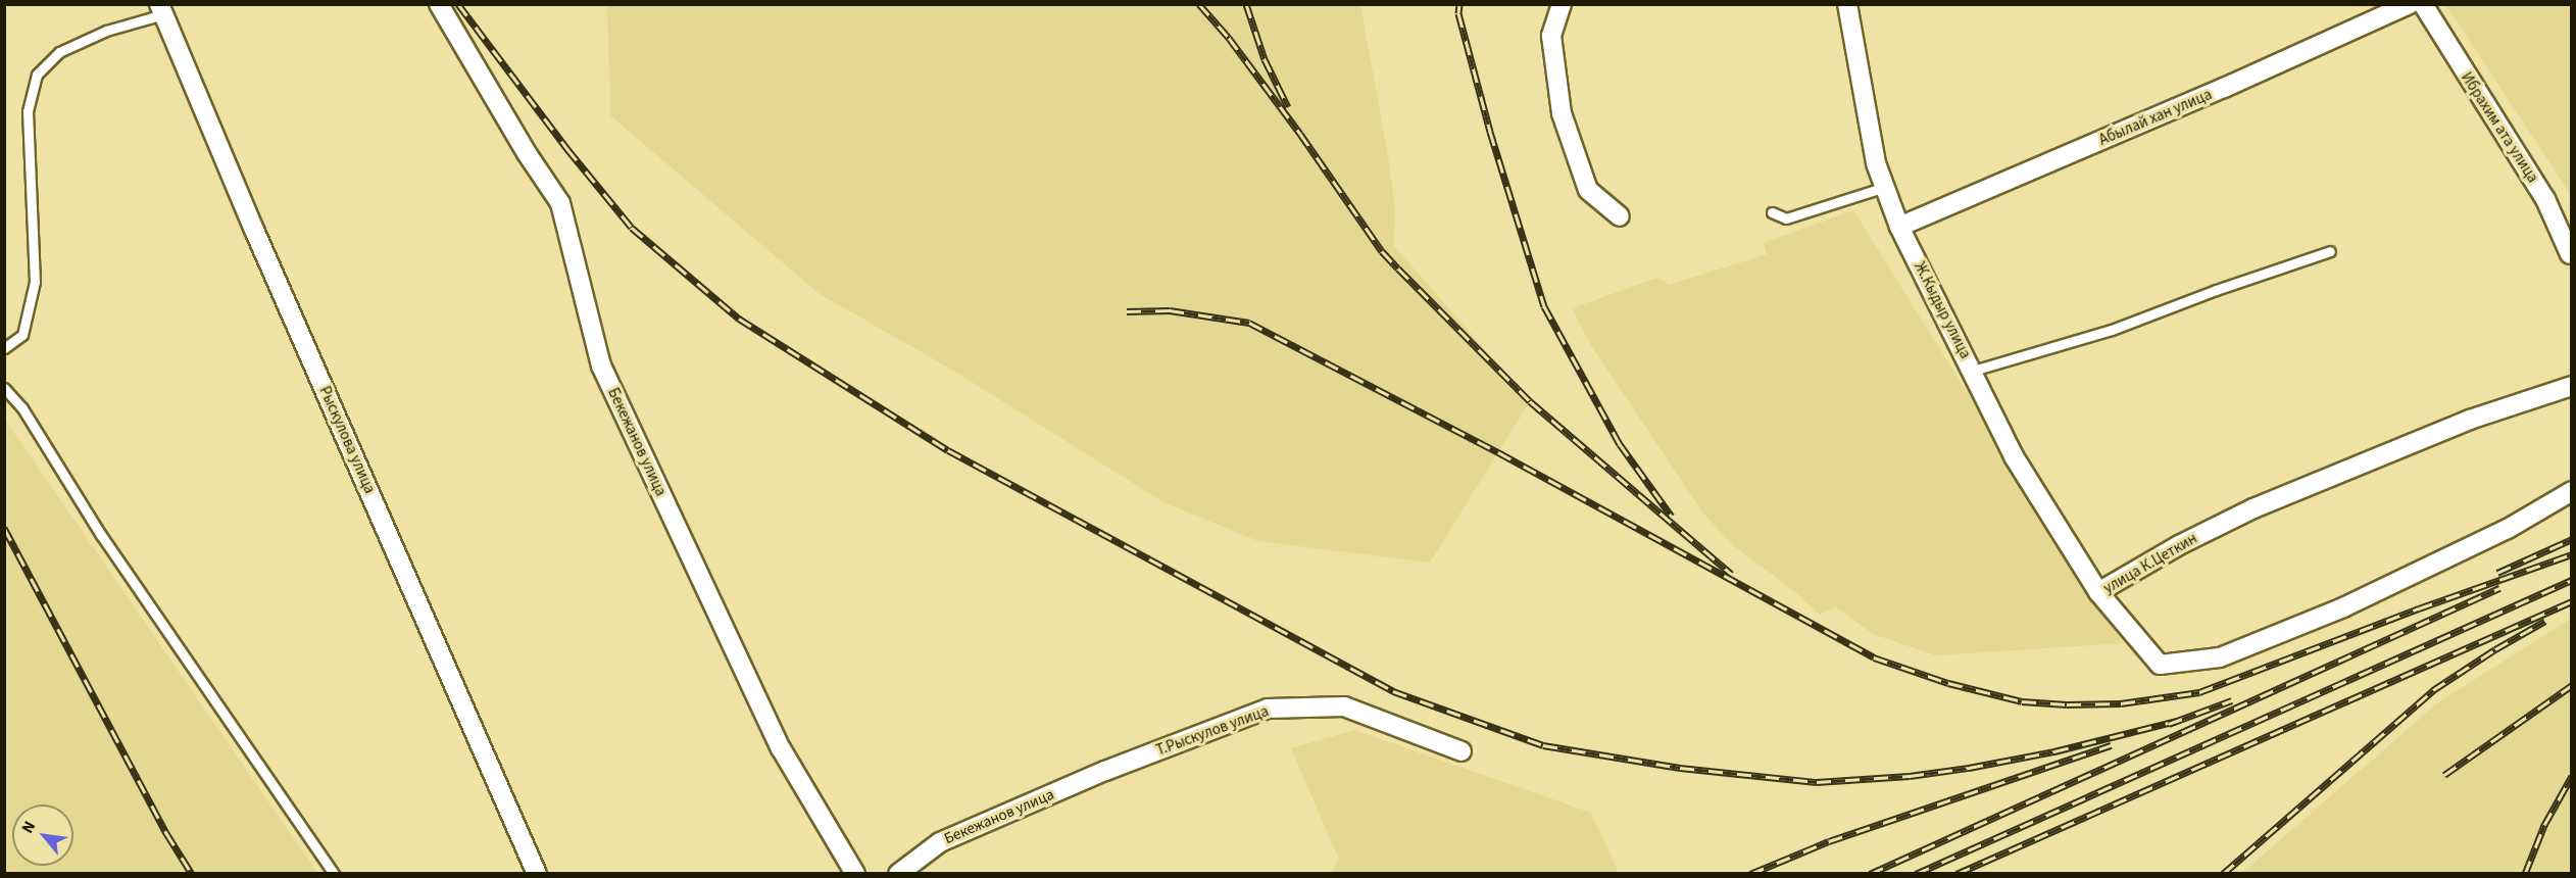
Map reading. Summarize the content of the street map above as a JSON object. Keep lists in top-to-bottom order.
{
  "streets": {
    "street": [
      "Абылай хан улица",
      "Ибрахим ата улица",
      "Ж.Кыдыр улица",
      "Рыскулова улица",
      "Бекежанов улица",
      "улица К.Цеткин",
      "Т.Рыскулов улица"
    ]
  },
  "crossings": [
    ["Абылай хан улица", "Ж.Кыдыр улица"],
    ["Ж.Кыдыр улица", "улица К.Цеткин"],
    ["Бекежанов улица", "Т.Рыскулов улица"]
  ],
  "north": "top left"
}
